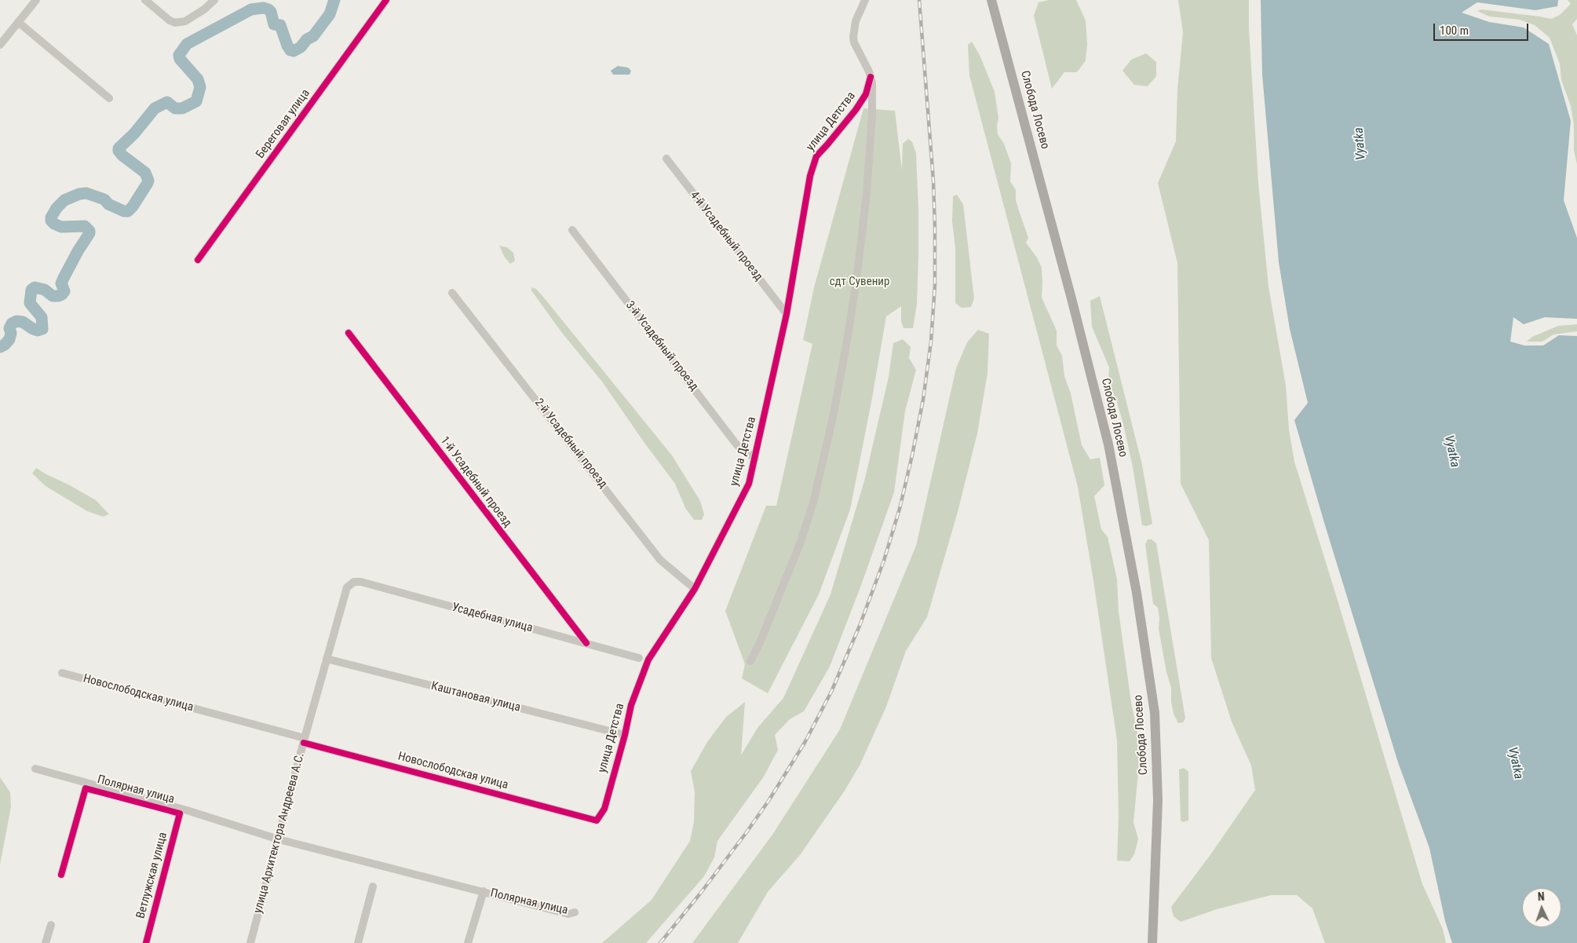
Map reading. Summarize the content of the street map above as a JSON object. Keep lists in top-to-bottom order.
{
  "streets": {
    "main road": ["Слобода Лосево"],
    "street": [
      "улица Детства",
      "Береговая улица",
      "4-й Усадебный проезд",
      "3-й Усадебный проезд",
      "2-й Усадебный проезд",
      "1-й Усадебный проезд",
      "Усадебная улица",
      "Новослободская улица",
      "Каштановая улица",
      "Полярная улица",
      "улица Архитектора Андреева А.С.",
      "Ветлужская улица"
    ]
  },
  "crossings": [
    ["улица Детства", "4-й Усадебный проезд"],
    ["улица Детства", "3-й Усадебный проезд"],
    ["улица Детства", "2-й Усадебный проезд"],
    ["улица Детства", "Новослободская улица"],
    ["улица Детства", "Каштановая улица"],
    ["1-й Усадебный проезд", "Усадебная улица"],
    ["Усадебная улица", "улица Архитектора Андреева А.С."],
    ["Новослободская улица", "улица Архитектора Андреева А.С."],
    ["Каштановая улица", "улица Архитектора Андреева А.С."],
    ["Полярная улица", "улица Архитектора Андреева А.С."],
    ["Полярная улица", "Ветлужская улица"]
  ],
  "water": ["Vyatka"],
  "parks": ["сдт Сувенир"],
  "scale_bar": "100 m",
  "north": "top"
}
